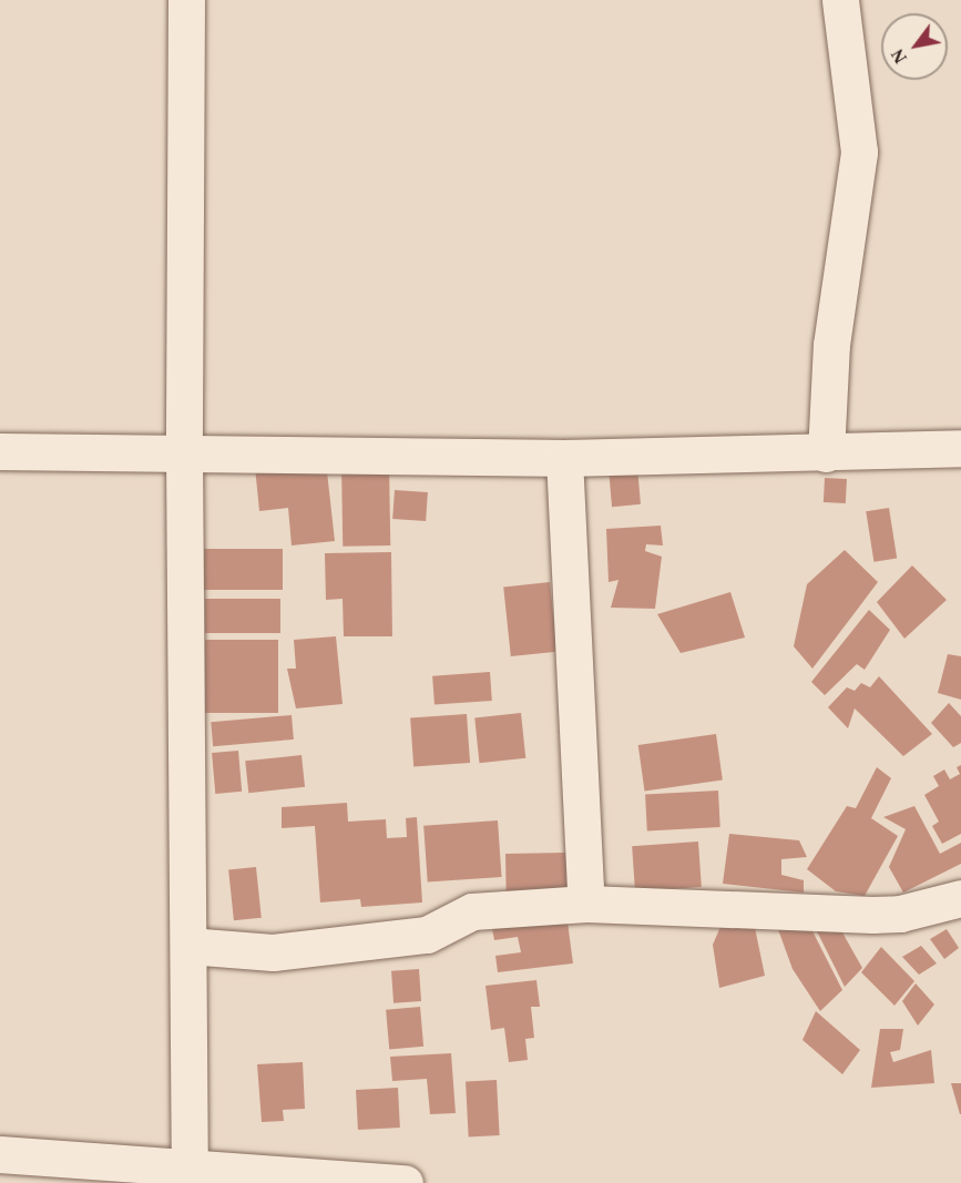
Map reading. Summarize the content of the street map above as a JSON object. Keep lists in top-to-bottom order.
{
  "north": "bottom left"
}
